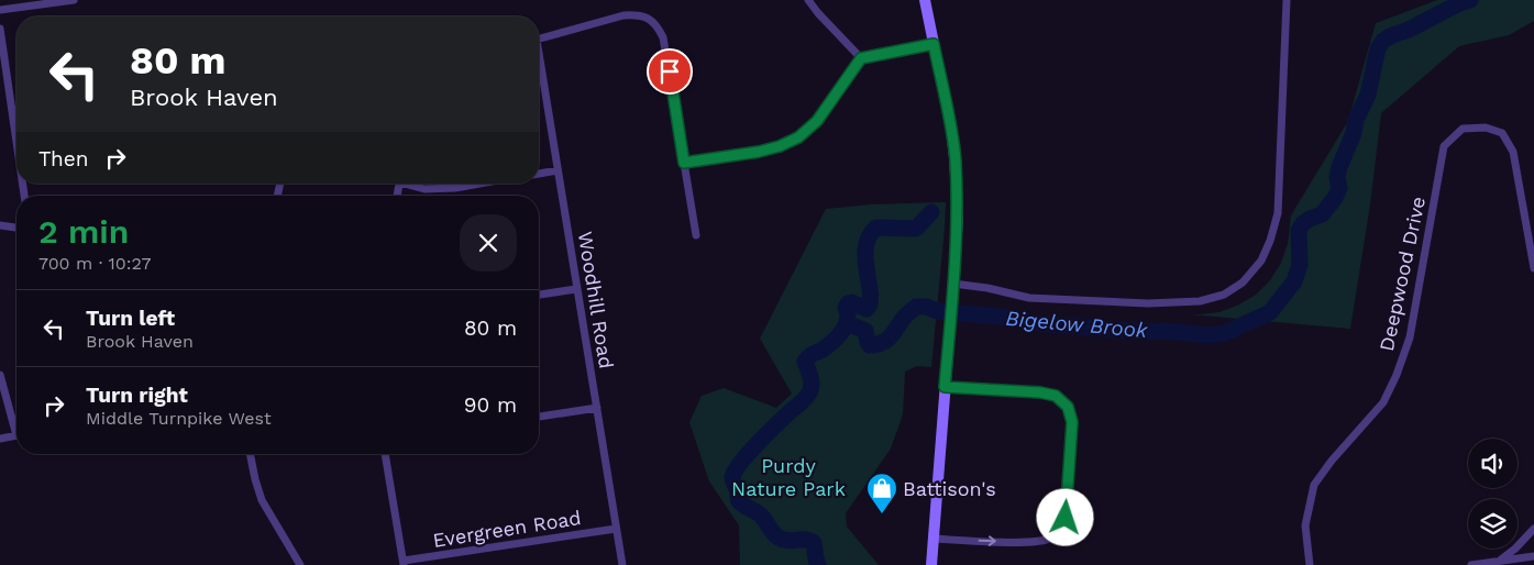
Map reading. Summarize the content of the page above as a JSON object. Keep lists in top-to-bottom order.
{
  "streets": {
    "street": ["Deepwood Drive", "Woodhill Road", "Evergreen Road"]
  },
  "crossings": [
    ["Woodhill Road", "Evergreen Road"]
  ],
  "water": ["Bigelow Brook"],
  "parks": ["Purdy Nature Park"],
  "places": {
    "shop": ["Battison's"]
  },
  "page": {
    "turn": ["80 m", "Brook Haven"],
    "then": "Then",
    "heading": ["2 min", "700 m · 10:27"],
    "list": [
      {
        "name": "Turn left",
        "note": "Brook Haven",
        "value": "80 m"
      },
      {
        "name": "Turn right",
        "note": "Middle Turnpike West",
        "value": "90 m"
      }
    ]
  }
}
